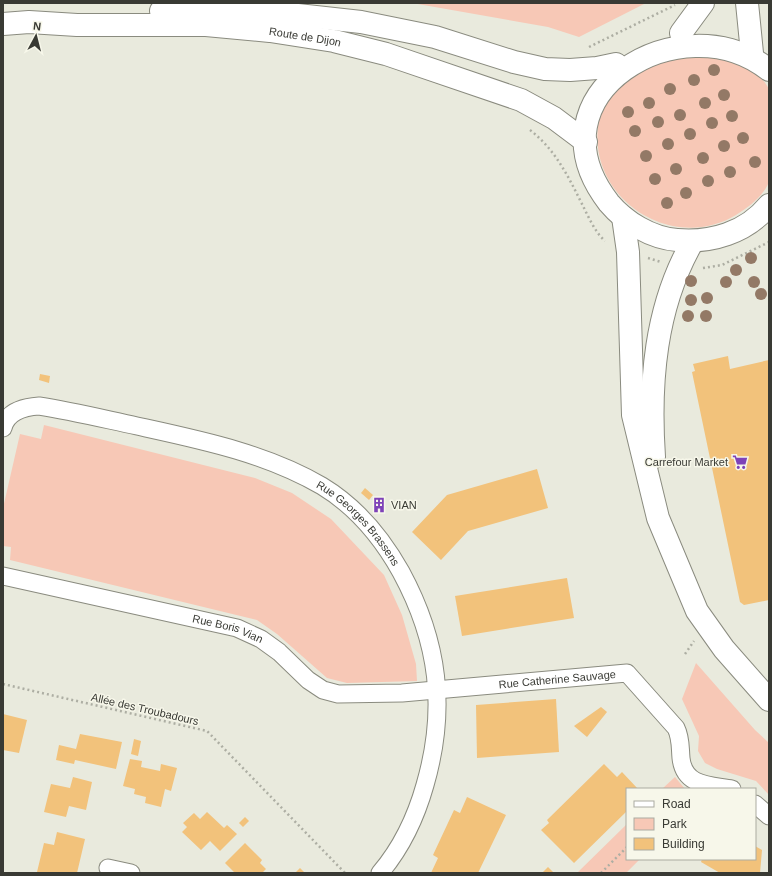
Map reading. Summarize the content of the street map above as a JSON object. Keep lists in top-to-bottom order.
{
  "streets": {
    "main road": ["Route de Dijon"],
    "street": ["Rue Georges Brassens", "Rue Boris Vian", "Rue Catherine Sauvage"],
    "path": ["Allée des Troubadours"]
  },
  "crossings": [
    ["Rue Georges Brassens", "Rue Boris Vian"],
    ["Rue Georges Brassens", "Rue Catherine Sauvage"],
    ["Rue Boris Vian", "Rue Catherine Sauvage"]
  ],
  "places": {
    "supermarket": ["Carrefour Market"],
    "building": ["VIAN"]
  },
  "legend": ["Road", "Park", "Building"],
  "north": "top"
}
